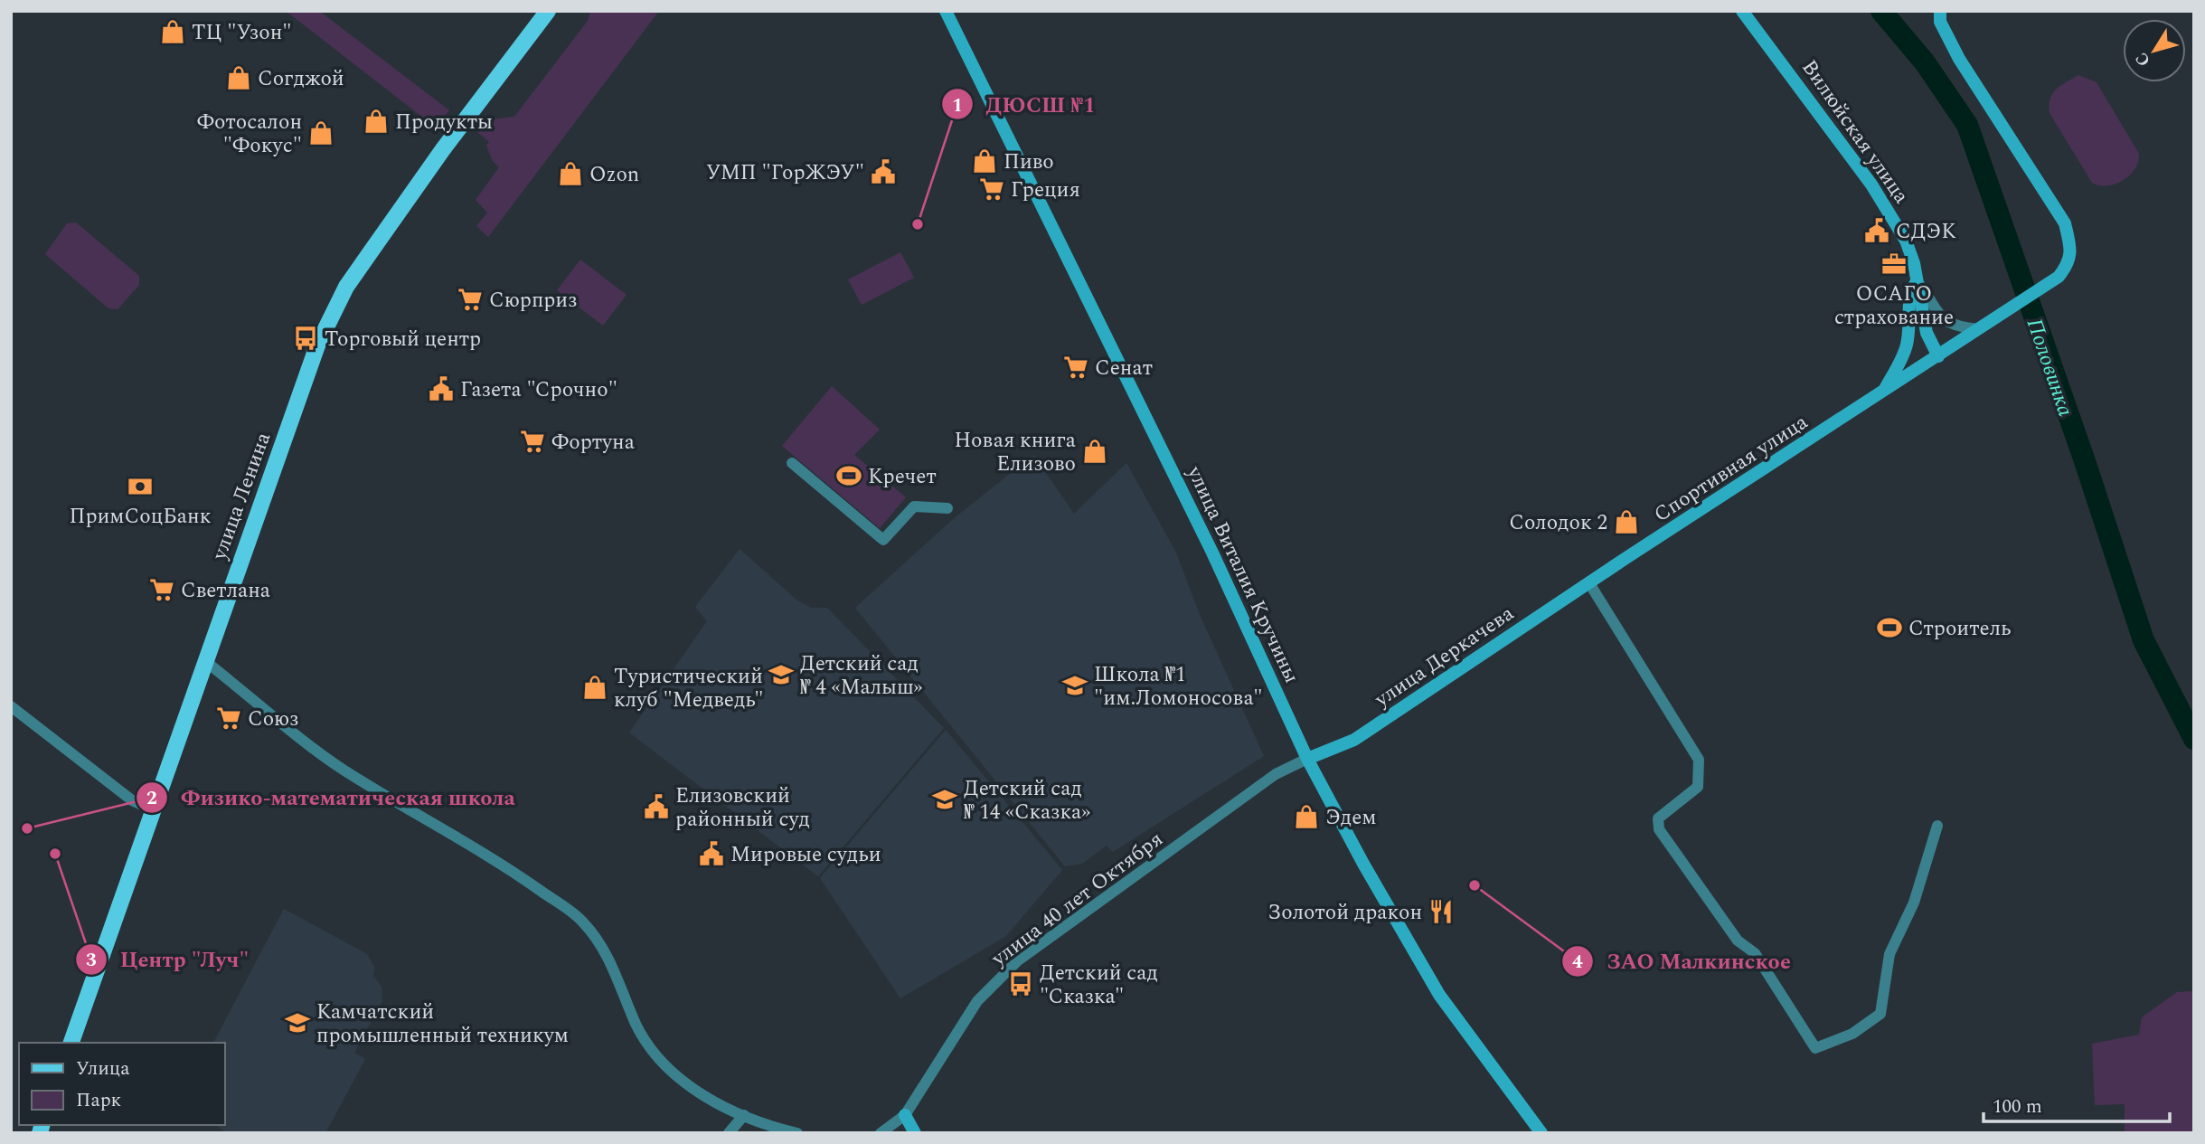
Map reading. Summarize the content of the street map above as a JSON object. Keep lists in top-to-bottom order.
{
  "streets": {
    "main road": ["улица Ленина"],
    "street": [
      "Вилюйская улица",
      "Спортивная улица",
      "улица Виталия Кручины",
      "улица Деркачева",
      "улица 40 лет Октября"
    ]
  },
  "crossings": [
    ["Вилюйская улица", "Спортивная улица"],
    ["Спортивная улица", "улица Деркачева"],
    ["улица Виталия Кручины", "улица Деркачева"],
    ["улица Виталия Кручины", "улица 40 лет Октября"],
    ["улица Деркачева", "улица 40 лет Октября"]
  ],
  "water": ["Половинка"],
  "places": {
    "shop": [
      "ТЦ \"Узон\"",
      "Согджой",
      "Продукты",
      "Фотосалон \"Фокус\"",
      "Пиво",
      "Ozon",
      "Новая книга Елизово",
      "Солодок 2",
      "Туристический клуб \"Медведь\"",
      "Эдем"
    ],
    "public building": [
      "УМП \"ГорЖЭУ\"",
      "СДЭК",
      "Газета \"Срочно\"",
      "Елизовский районный суд",
      "Мировые судьи"
    ],
    "supermarket": [
      "Греция",
      "Сюрприз",
      "Сенат",
      "Фортуна",
      "Светлана",
      "Союз"
    ],
    "other": [
      "ДЮСШ №1",
      "Физико-математическая школа",
      "Центр \"Луч\"",
      "ЗАО Малкинское"
    ],
    "office": ["ОСАГО страхование"],
    "bus stop": ["Торговый центр", "Детский сад \"Сказка\""],
    "sports": ["Кречет", "Строитель"],
    "bank": ["ПримСоцБанк"],
    "school or university": [
      "Детский сад № 4 «Малыш»",
      "Школа №1 \"им.Ломоносова\"",
      "Детский сад № 14 «Сказка»",
      "Камчатский промышленный техникум"
    ],
    "restaurant": ["Золотой дракон"]
  },
  "legend": ["Улица", "Парк"],
  "scale_bar": "100 m",
  "north": "bottom left"
}
